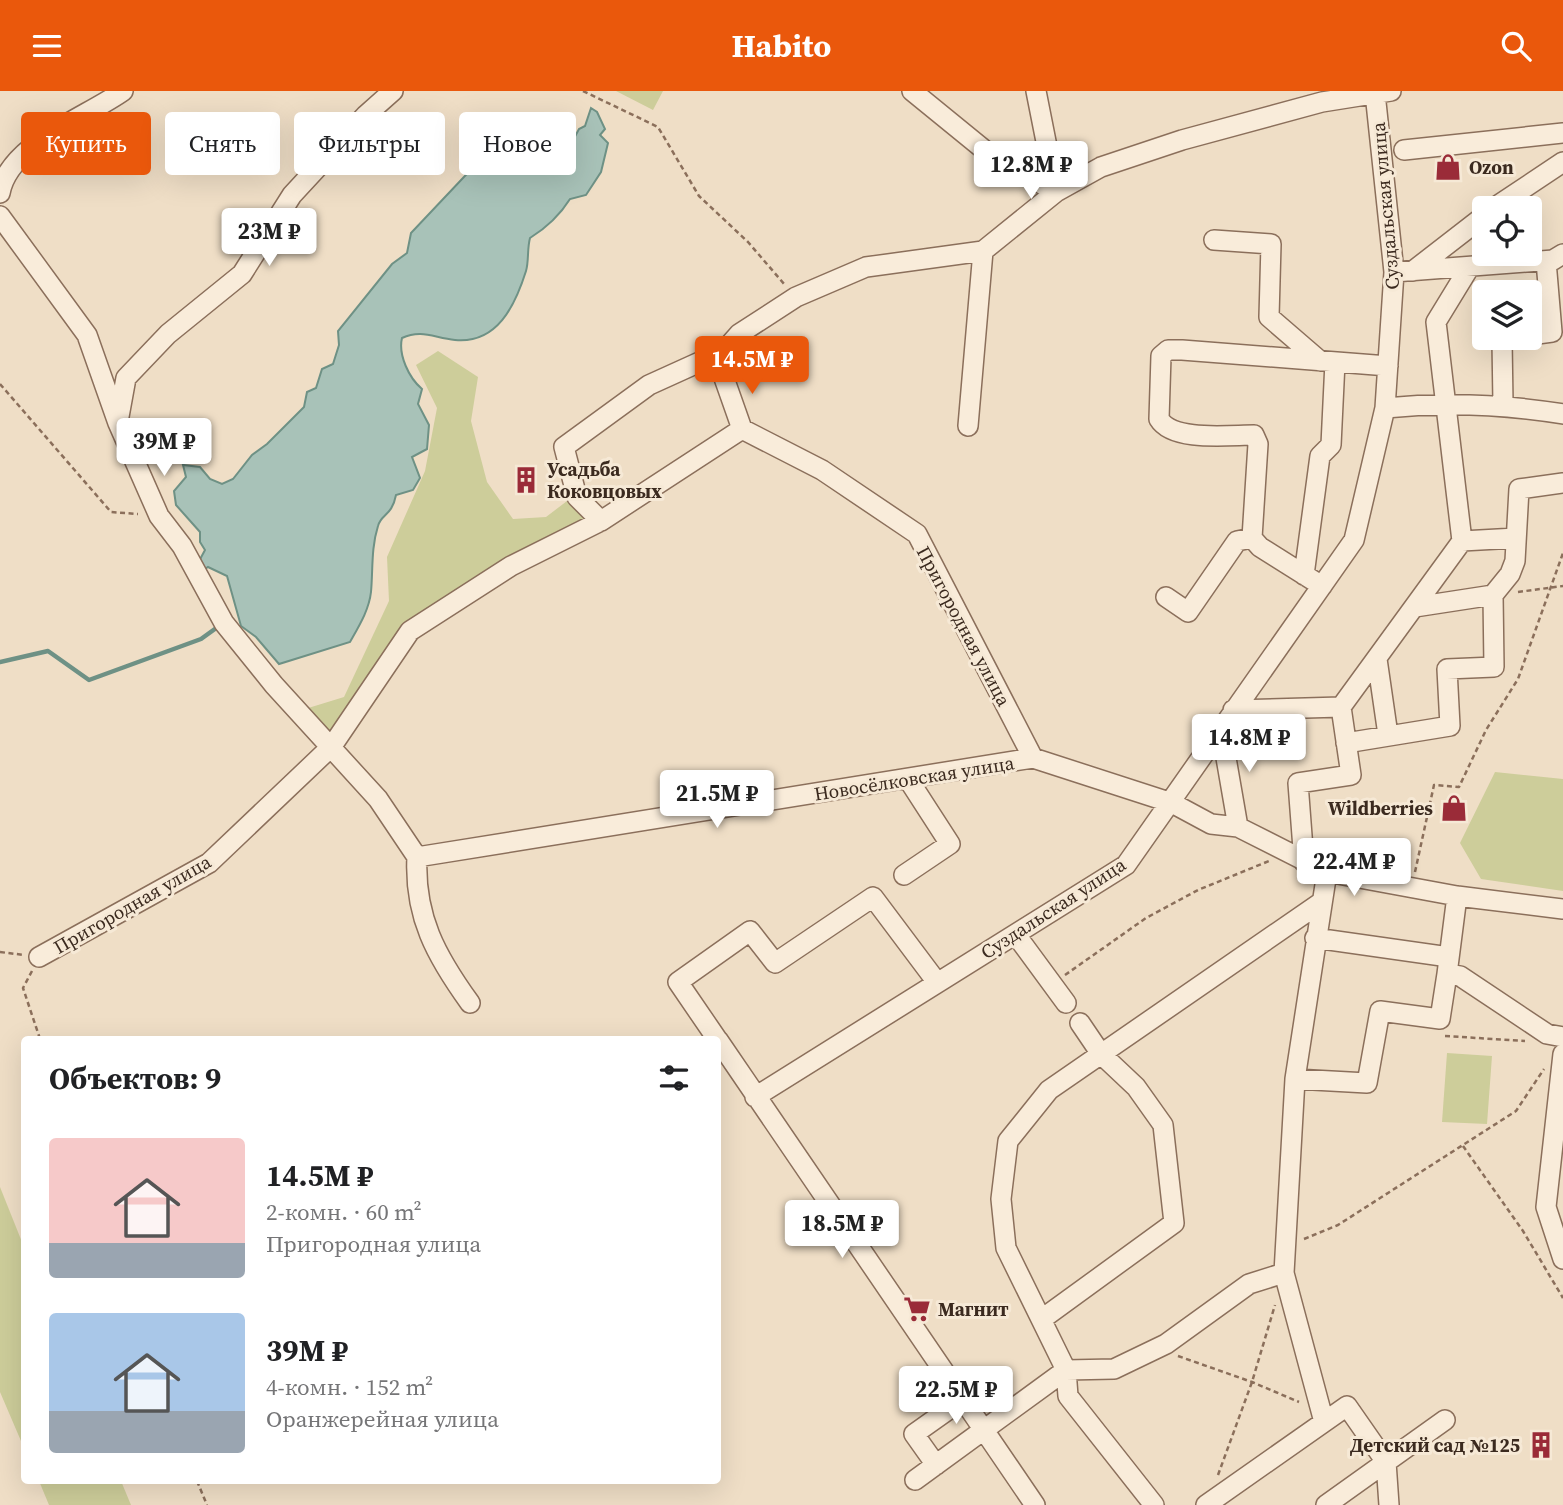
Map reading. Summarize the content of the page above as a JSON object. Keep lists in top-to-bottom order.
{
  "streets": {
    "street": ["Суздальская улица", "Пригородная улица", "Новосёлковская улица"]
  },
  "crossings": [
    ["Суздальская улица", "Новосёлковская улица"],
    ["Пригородная улица", "Новосёлковская улица"]
  ],
  "places": {
    "shop": ["Ozon", "Wildberries"],
    "building": ["Усадьба Коковцовых", "Детский сад №125"],
    "supermarket": ["Магнит"]
  },
  "page": {
    "header": "Habito",
    "chip": [
      "Купить",
      "Снять",
      "Фильтры",
      "Новое"
    ],
    "price": [
      "12.8M ₽",
      "23M ₽",
      "14.5M ₽",
      "39M ₽",
      "14.8M ₽",
      "21.5M ₽",
      "22.4M ₽",
      "18.5M ₽",
      "22.5M ₽"
    ],
    "heading": "Объектов: 9",
    "list": [
      {
        "name": "14.5M ₽",
        "note": "2-комн. · 60 m² · Пригородная улица"
      },
      {
        "name": "39M ₽",
        "note": "4-комн. · 152 m² · Оранжерейная улица"
      }
    ]
  }
}
